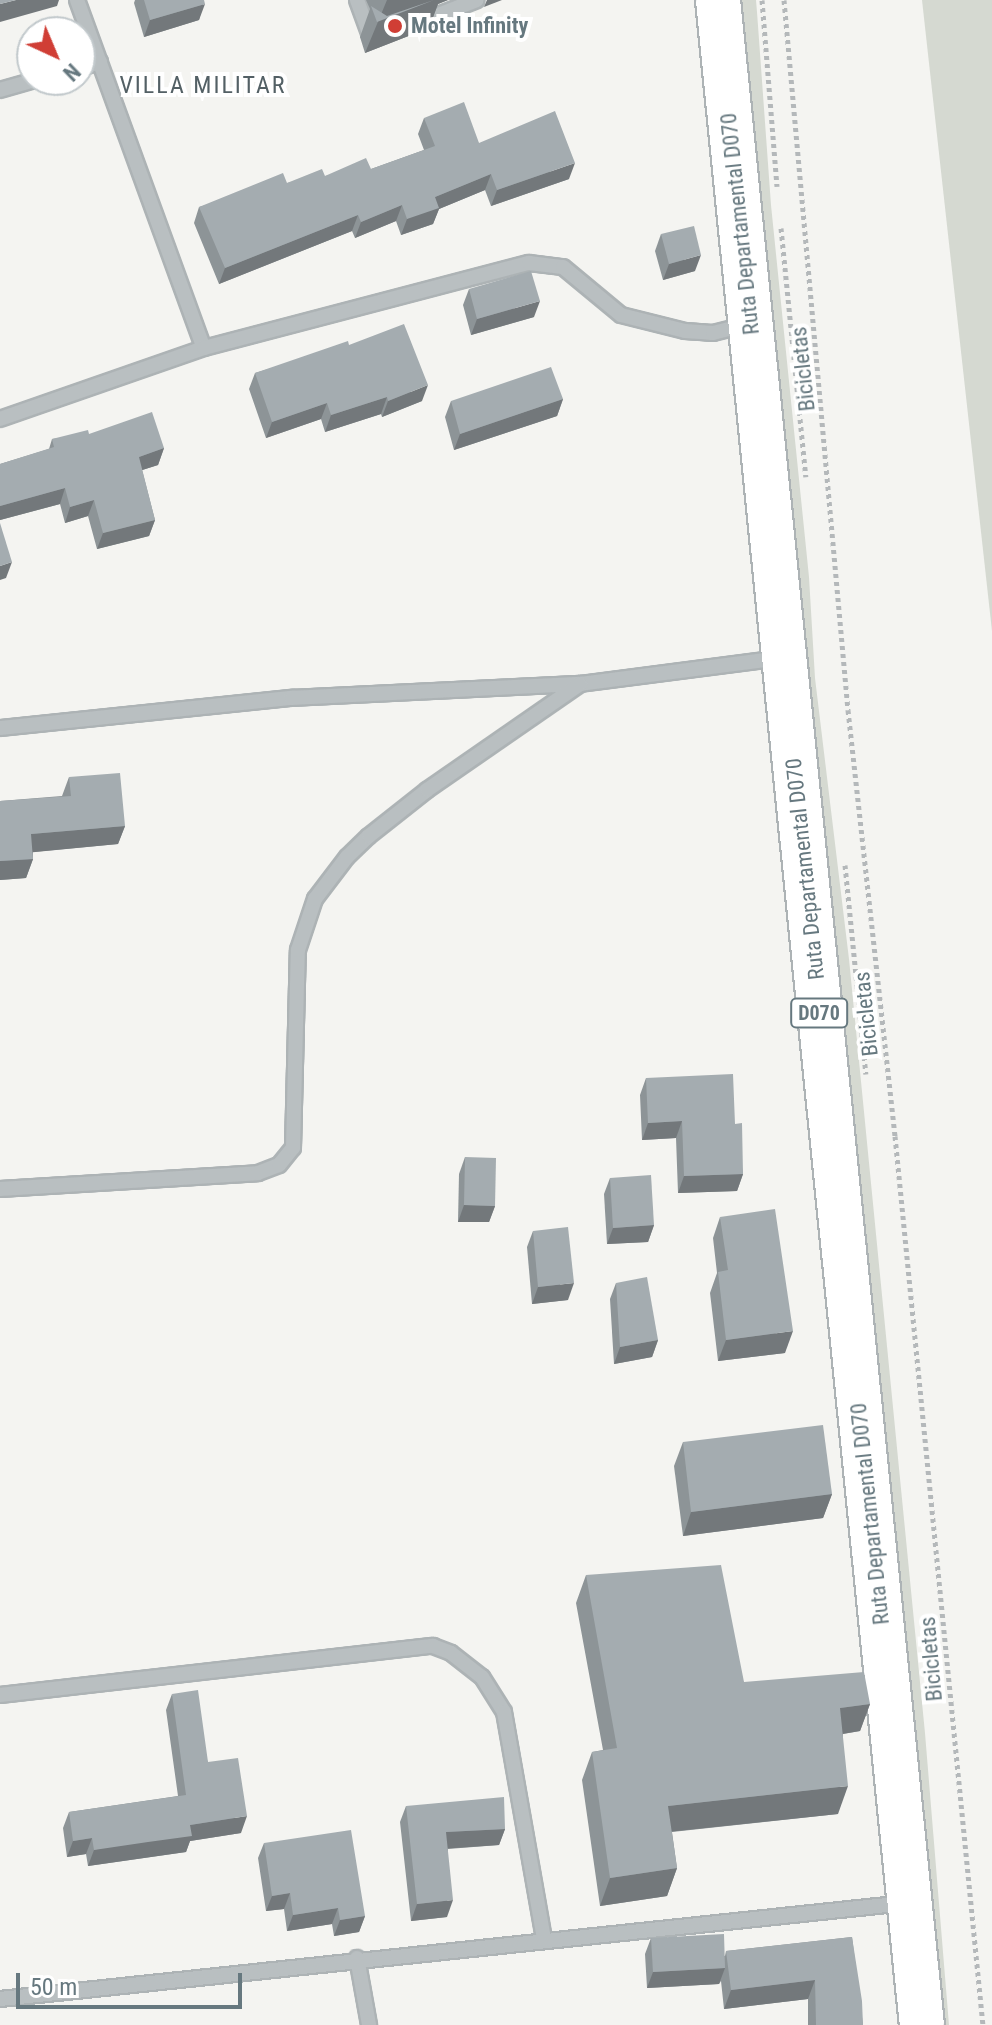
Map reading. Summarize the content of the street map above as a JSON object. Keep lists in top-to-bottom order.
{
  "streets": {
    "main road": ["Ruta Departamental D070", "D070"],
    "path": ["Bicicletas"]
  },
  "districts": ["VILLA MILITAR"],
  "places": ["Motel Infinity"],
  "scale_bar": "50 m",
  "north": "bottom right"
}
